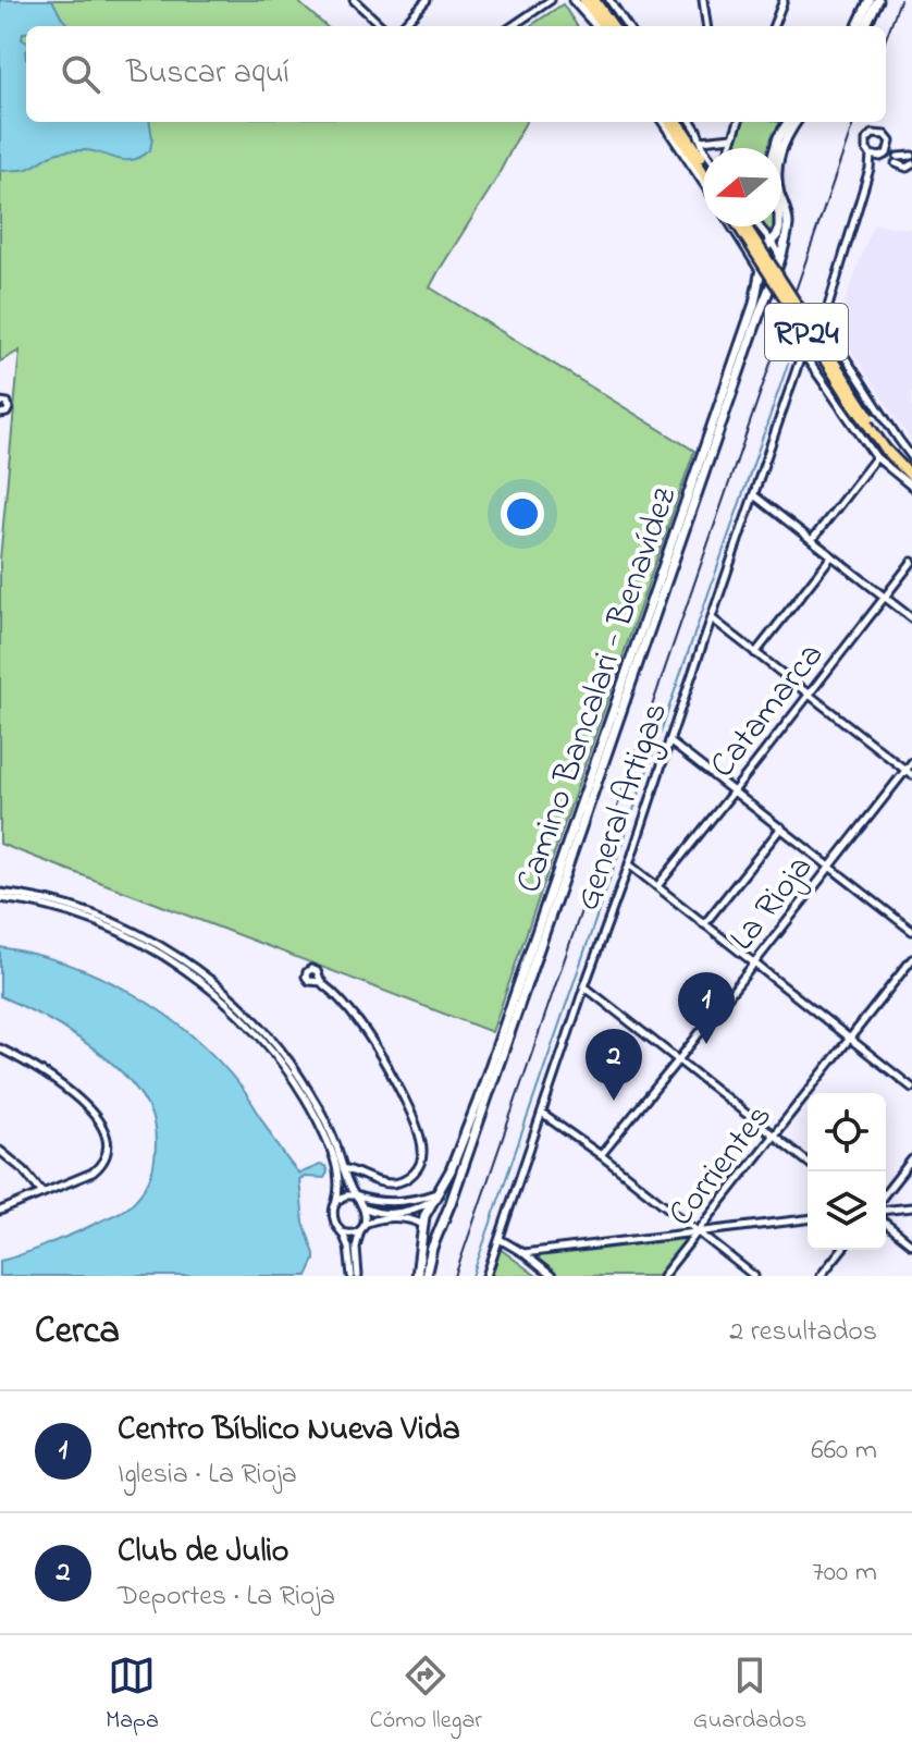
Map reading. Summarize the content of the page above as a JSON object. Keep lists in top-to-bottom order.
{
  "streets": {
    "main road": ["RP24", "Camino Bancalari - Benavídez"],
    "street": [
      "Catamarca",
      "General Artigas",
      "La Rioja",
      "Corrientes"
    ]
  },
  "north": "left",
  "page": {
    "search": "Buscar aquí",
    "pins": ["1", "2"],
    "heading": ["Cerca", "2 resultados"],
    "list": [
      {
        "mark": "1",
        "name": "Centro Bíblico Nueva Vida",
        "note": "Iglesia · La Rioja",
        "value": "660 m"
      },
      {
        "mark": "2",
        "name": "Club de Julio",
        "note": "Deportes · La Rioja",
        "value": "700 m"
      }
    ],
    "nav": ["Mapa", "Cómo llegar", "Guardados"]
  }
}
